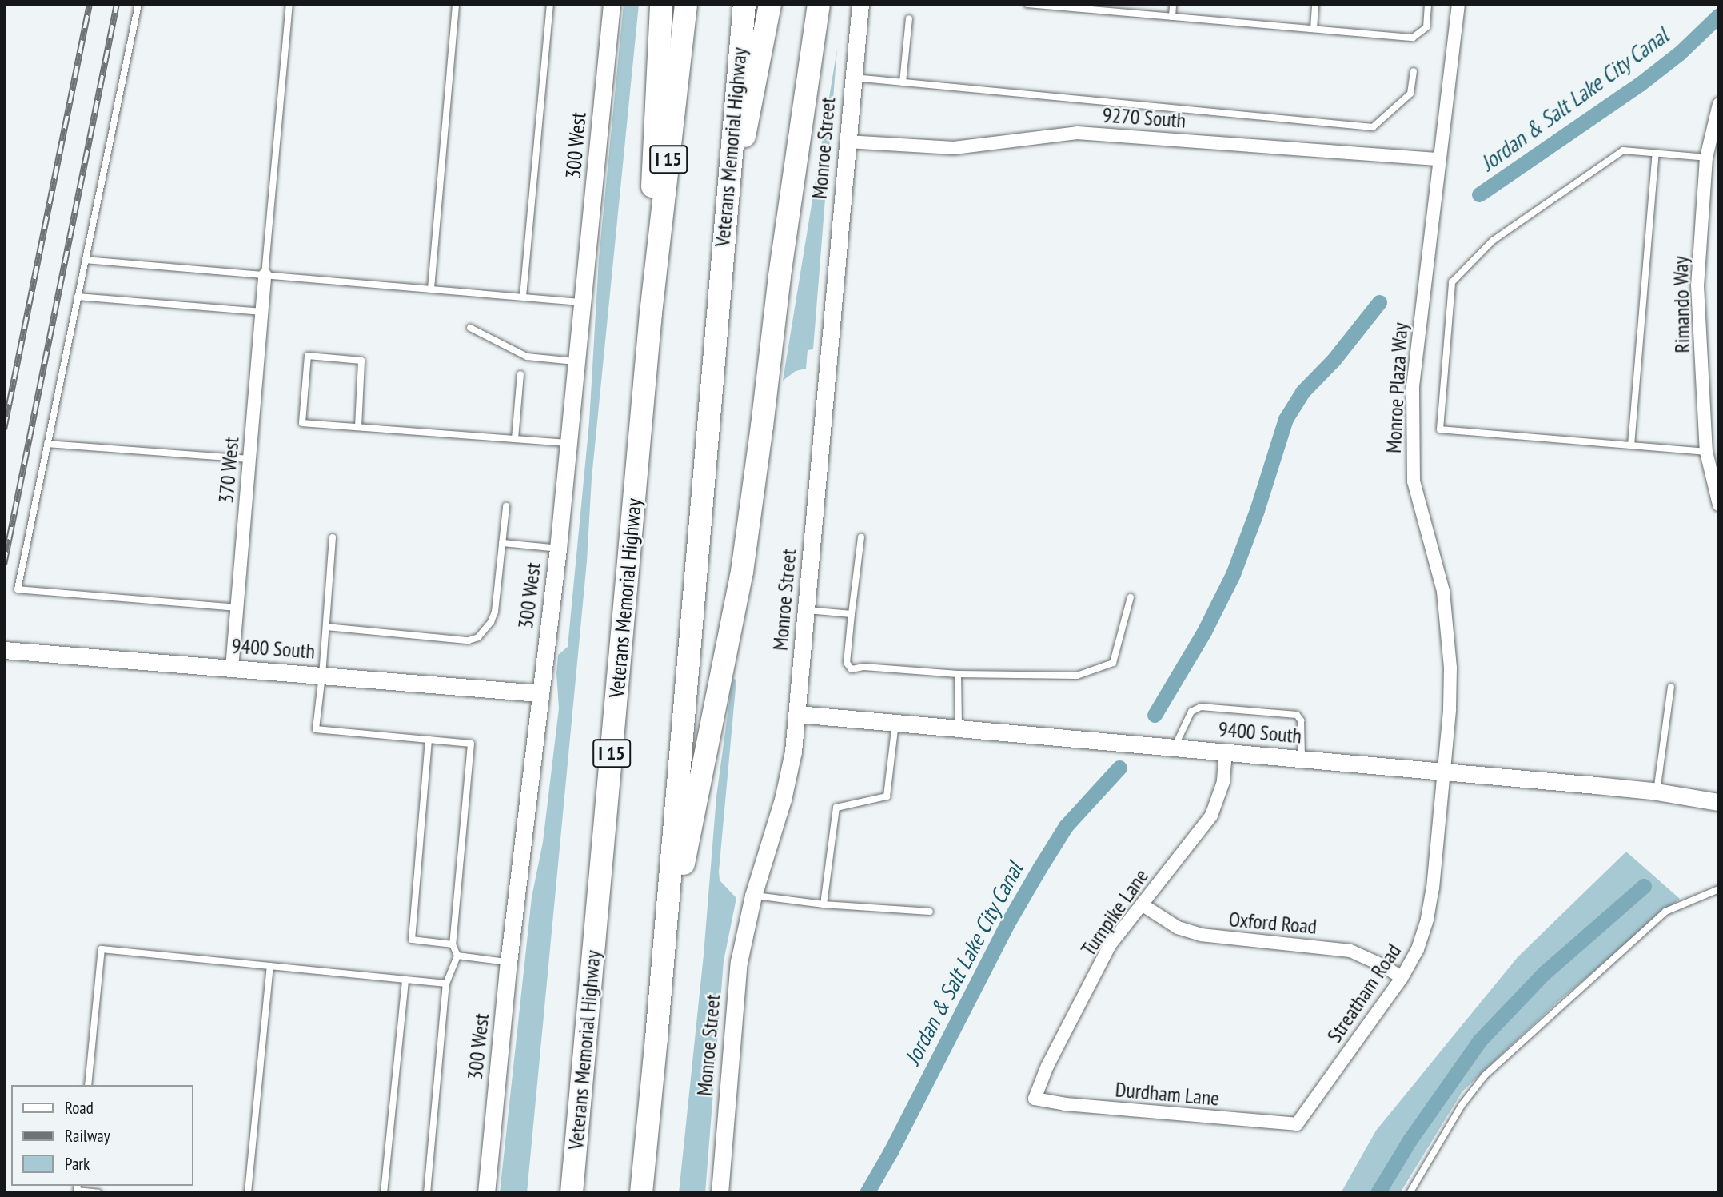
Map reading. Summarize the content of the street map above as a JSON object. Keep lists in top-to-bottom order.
{
  "streets": {
    "highway": ["Veterans Memorial Highway", "I 15"],
    "street": [
      "9270 South",
      "300 West",
      "Monroe Street",
      "Rimando Way",
      "Monroe Plaza Way",
      "370 West",
      "9400 South",
      "Turnpike Lane",
      "Oxford Road",
      "Streatham Road",
      "Durdham Lane"
    ]
  },
  "crossings": [
    ["9270 South", "Monroe Street"],
    ["9270 South", "Monroe Plaza Way"],
    ["300 West", "9400 South"],
    ["Monroe Street", "9400 South"],
    ["Monroe Plaza Way", "9400 South"],
    ["Monroe Plaza Way", "Streatham Road"],
    ["370 West", "9400 South"],
    ["9400 South", "Turnpike Lane"],
    ["9400 South", "Streatham Road"],
    ["Turnpike Lane", "Oxford Road"],
    ["Turnpike Lane", "Durdham Lane"],
    ["Oxford Road", "Streatham Road"],
    ["Streatham Road", "Durdham Lane"]
  ],
  "water": ["Jordan & Salt Lake City Canal"],
  "legend": ["Road", "Railway", "Park"]
}
